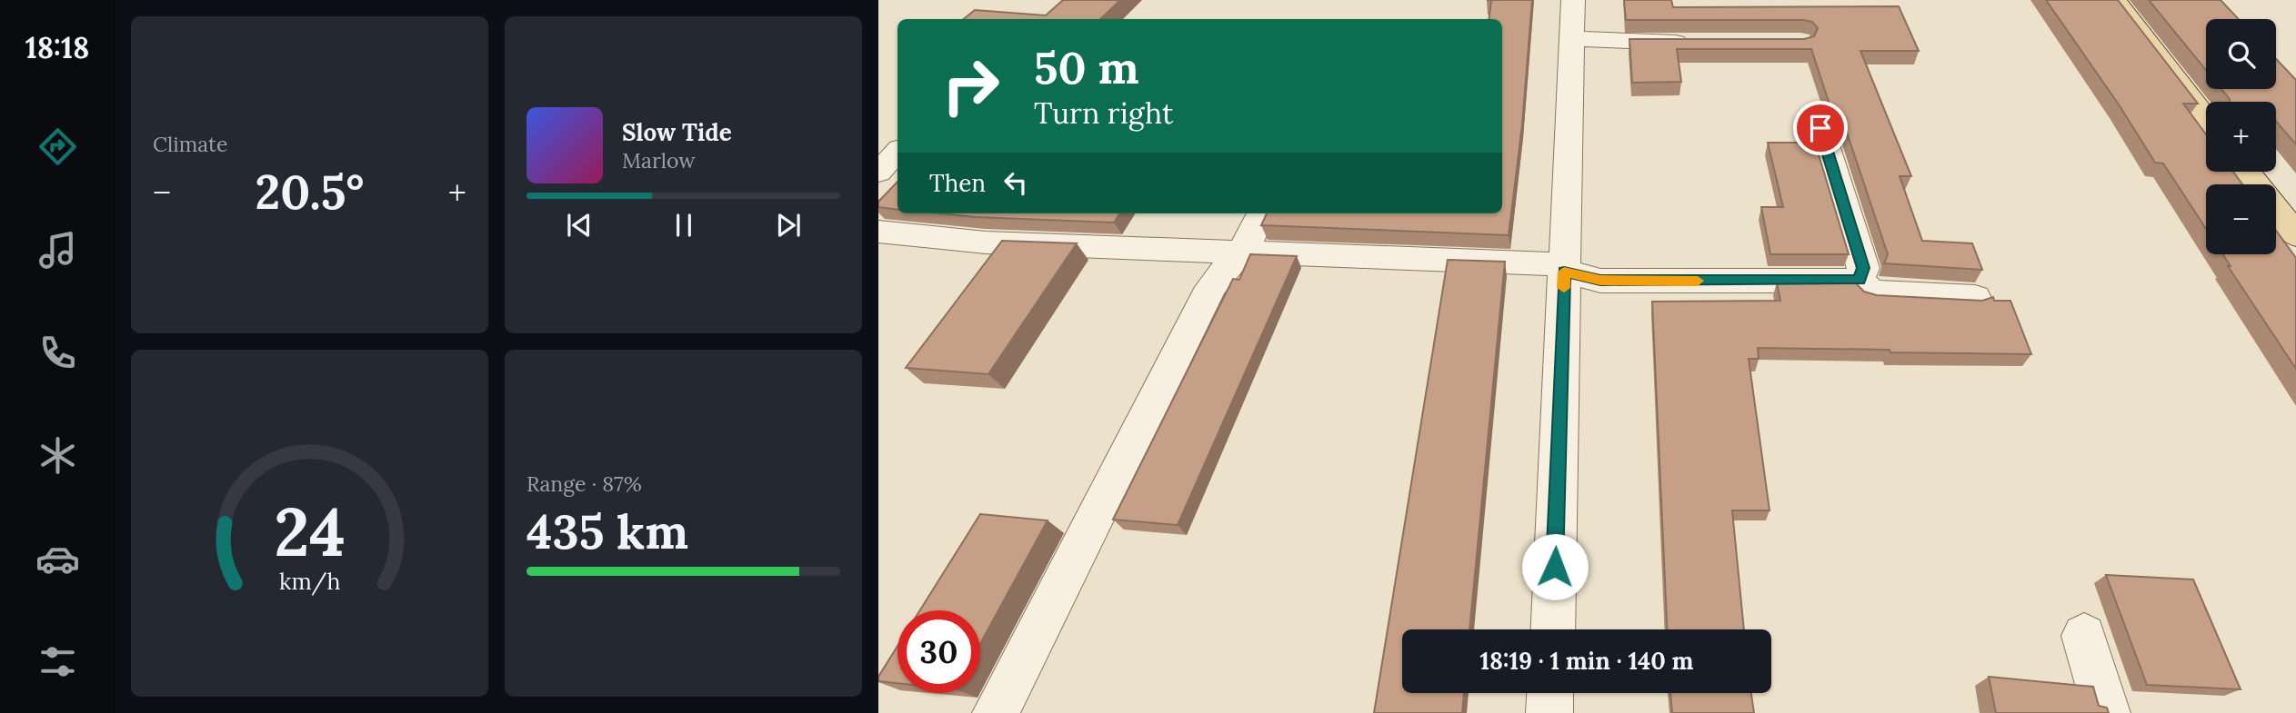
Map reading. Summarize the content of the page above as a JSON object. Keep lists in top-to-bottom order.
{
  "page": {
    "tabs": "18:18",
    "tile": [
      "Climate",
      ["Range · 87%", "435 km"]
    ],
    "map_buttons": ["+", "−"],
    "turn": ["50 m", "Turn right"],
    "song": ["Slow Tide", "Marlow"],
    "then": "Then",
    "heat": ["−", "20.5°", "+"],
    "limit": "30",
    "trip": "18:19 · 1 min · 140 m",
    "gauge": ["24", "km/h"]
  }
}
